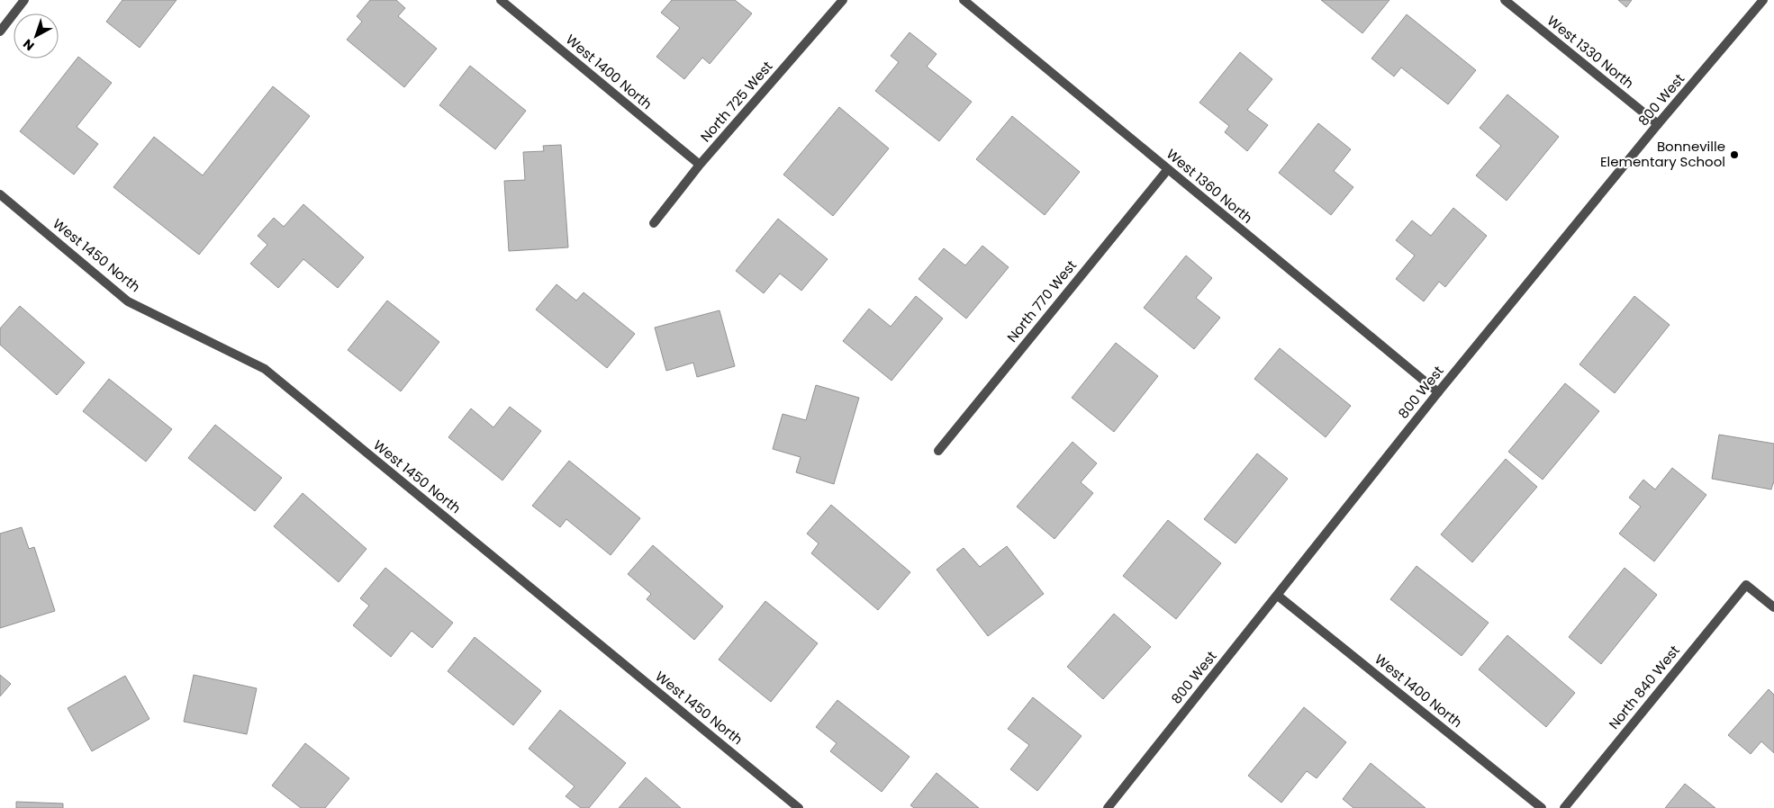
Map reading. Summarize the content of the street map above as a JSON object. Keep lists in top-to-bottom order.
{
  "streets": {
    "street": [
      "West 1330 North",
      "West 1400 North",
      "800 West",
      "North 725 West",
      "West 1360 North",
      "West 1450 North",
      "North 770 West",
      "North 840 West"
    ]
  },
  "crossings": [
    ["West 1330 North", "800 West"],
    ["West 1400 North", "800 West"],
    ["West 1400 North", "North 725 West"],
    ["800 West", "West 1360 North"],
    ["West 1360 North", "North 770 West"]
  ],
  "places": ["Bonneville Elementary School"],
  "north": "bottom left"
}
